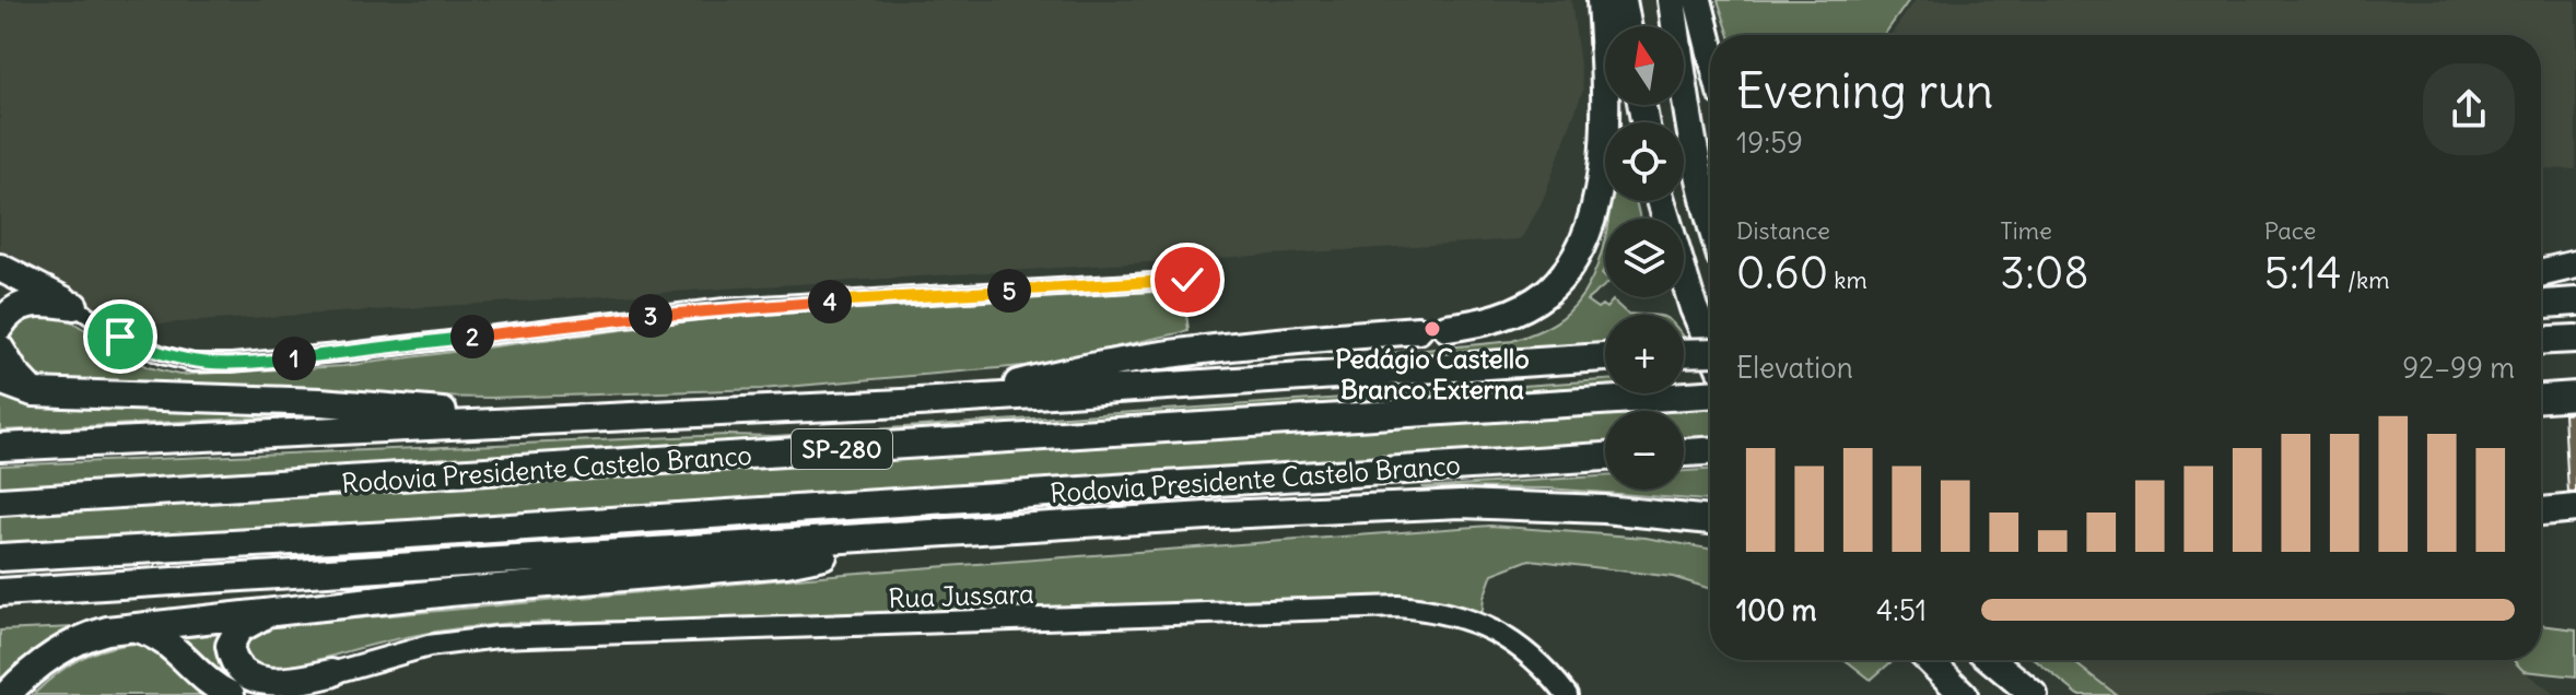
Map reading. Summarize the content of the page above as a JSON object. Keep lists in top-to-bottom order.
{
  "streets": {
    "highway": ["SP-280", "Rodovia Presidente Castelo Branco"],
    "main road": ["Rua Jussara"]
  },
  "places": ["Pedágio Castello Branco Externa"],
  "north": "top",
  "page": {
    "map_buttons": ["+", "−"],
    "heading": ["Evening run", "19:59"],
    "stats": [
      ["Distance", "0.60 km"],
      ["Time", "3:08"],
      ["Pace", "5:14 /km"]
    ],
    "pins": [
      "5",
      "4",
      "3",
      "2",
      "1"
    ],
    "chart": ["Elevation", "92–99 m"],
    "list": [
      {
        "name": "100 m",
        "note": "4:51"
      }
    ]
  }
}
